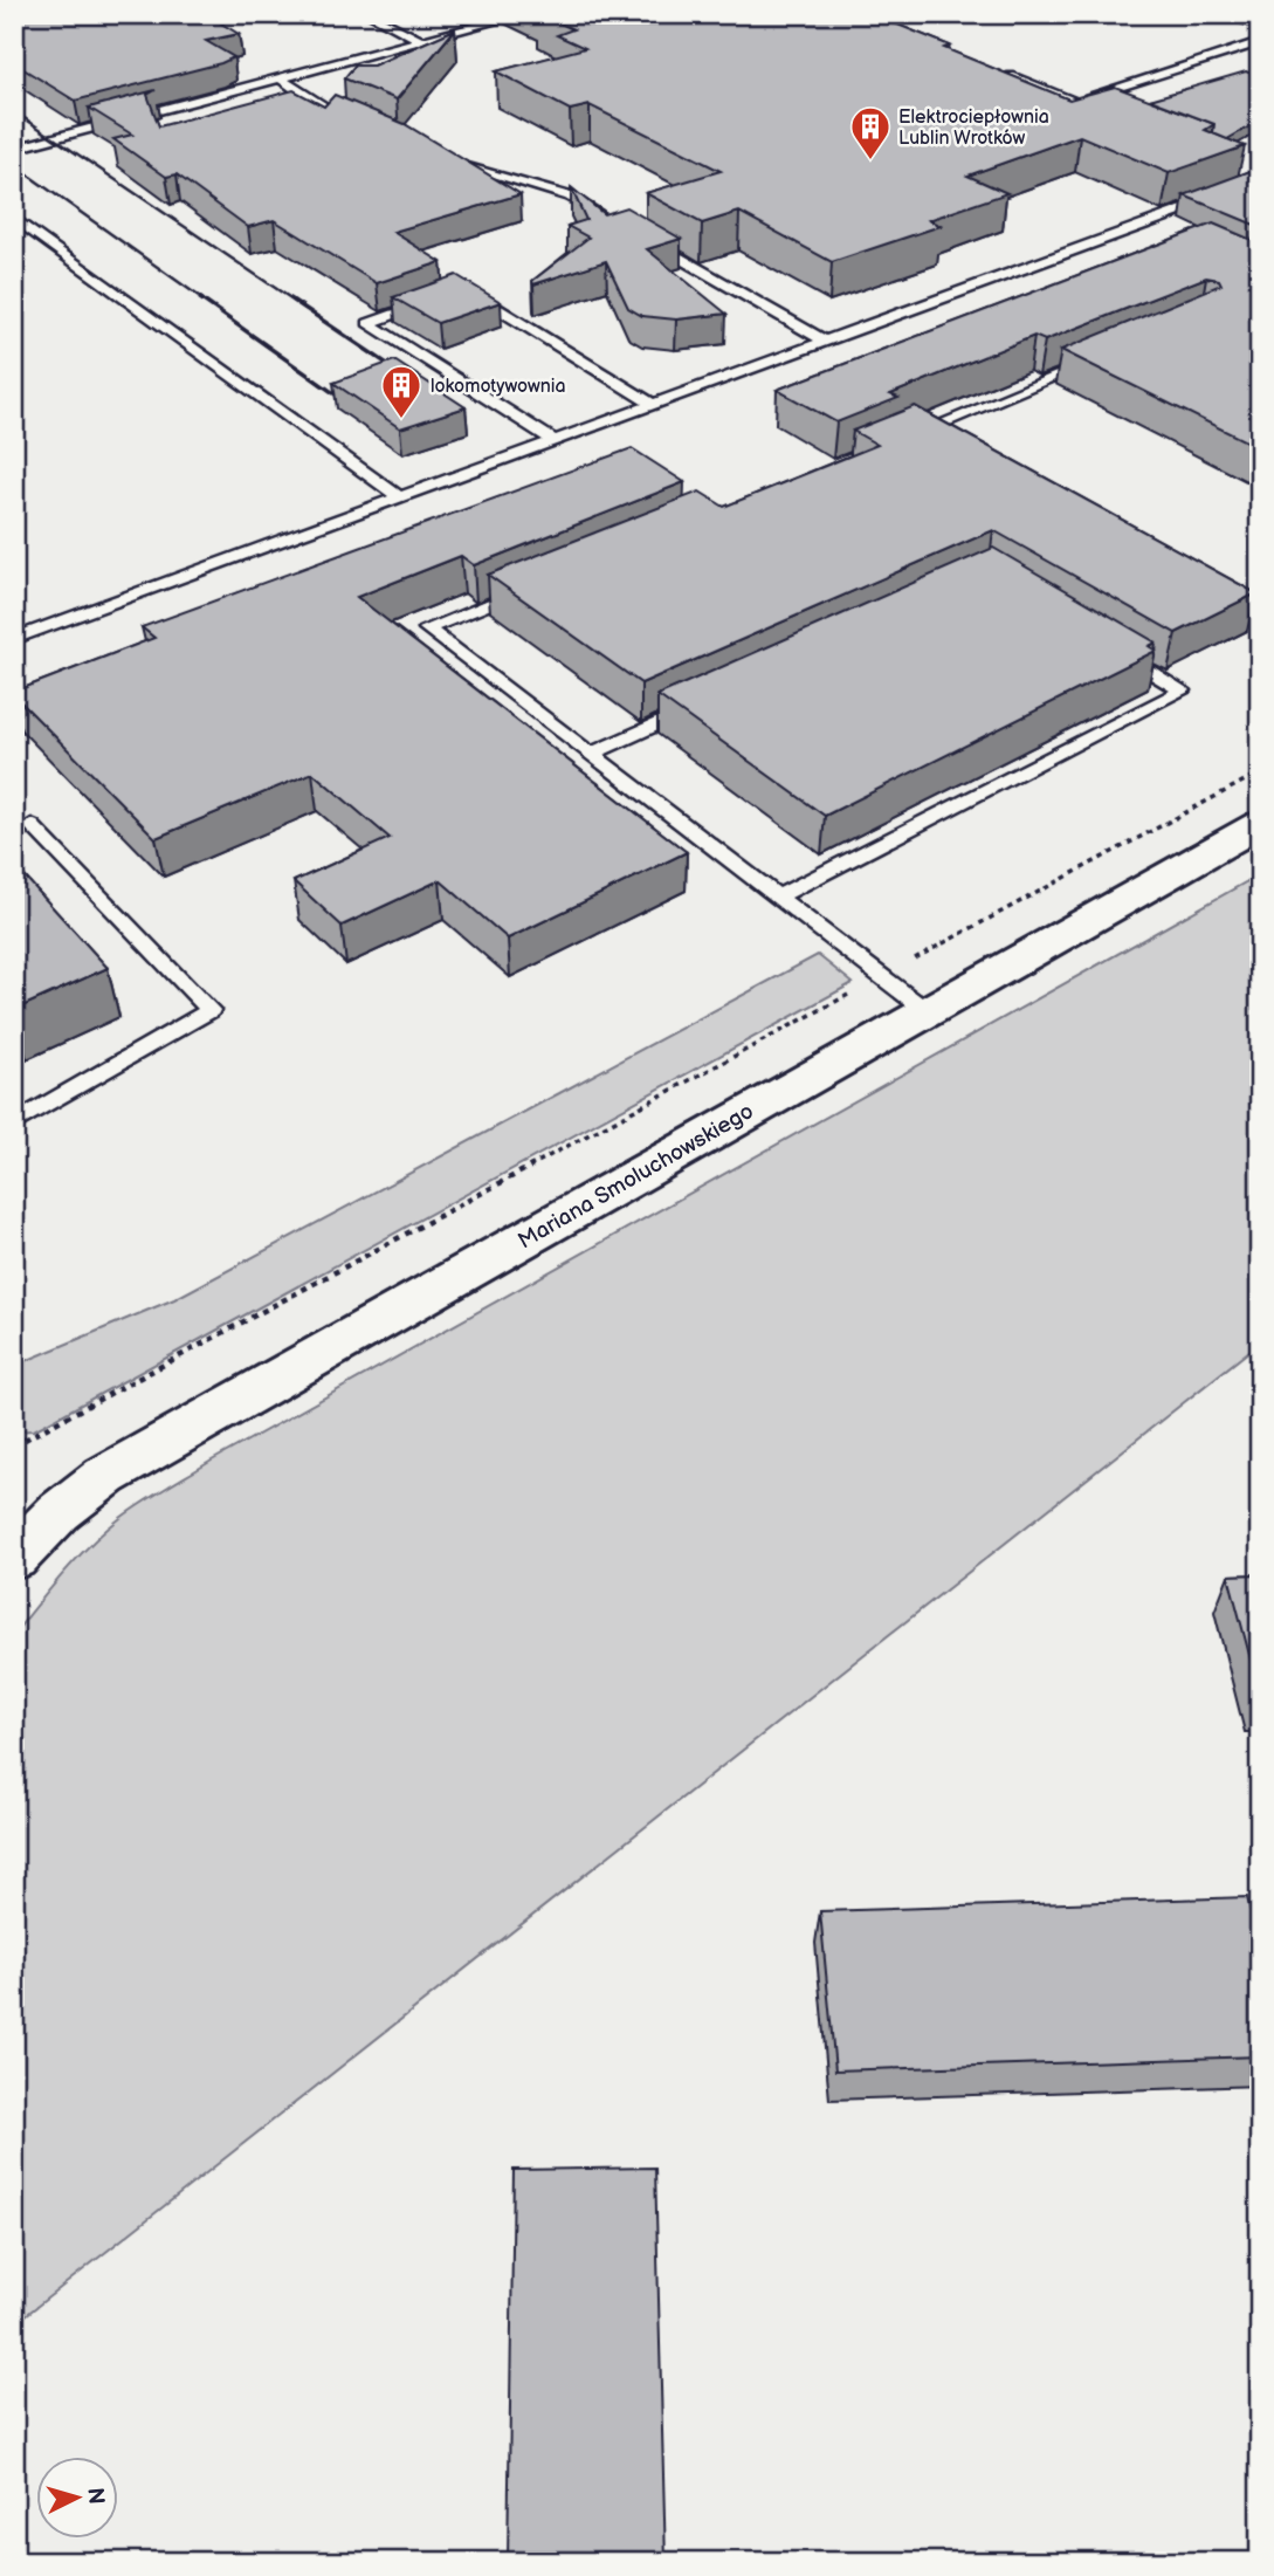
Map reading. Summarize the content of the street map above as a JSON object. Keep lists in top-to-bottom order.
{
  "streets": {
    "street": ["Mariana Smoluchowskiego"]
  },
  "places": {
    "building": ["Elektrociepłownia Lublin Wrotków", "lokomotywownia"]
  },
  "north": "right"
}
